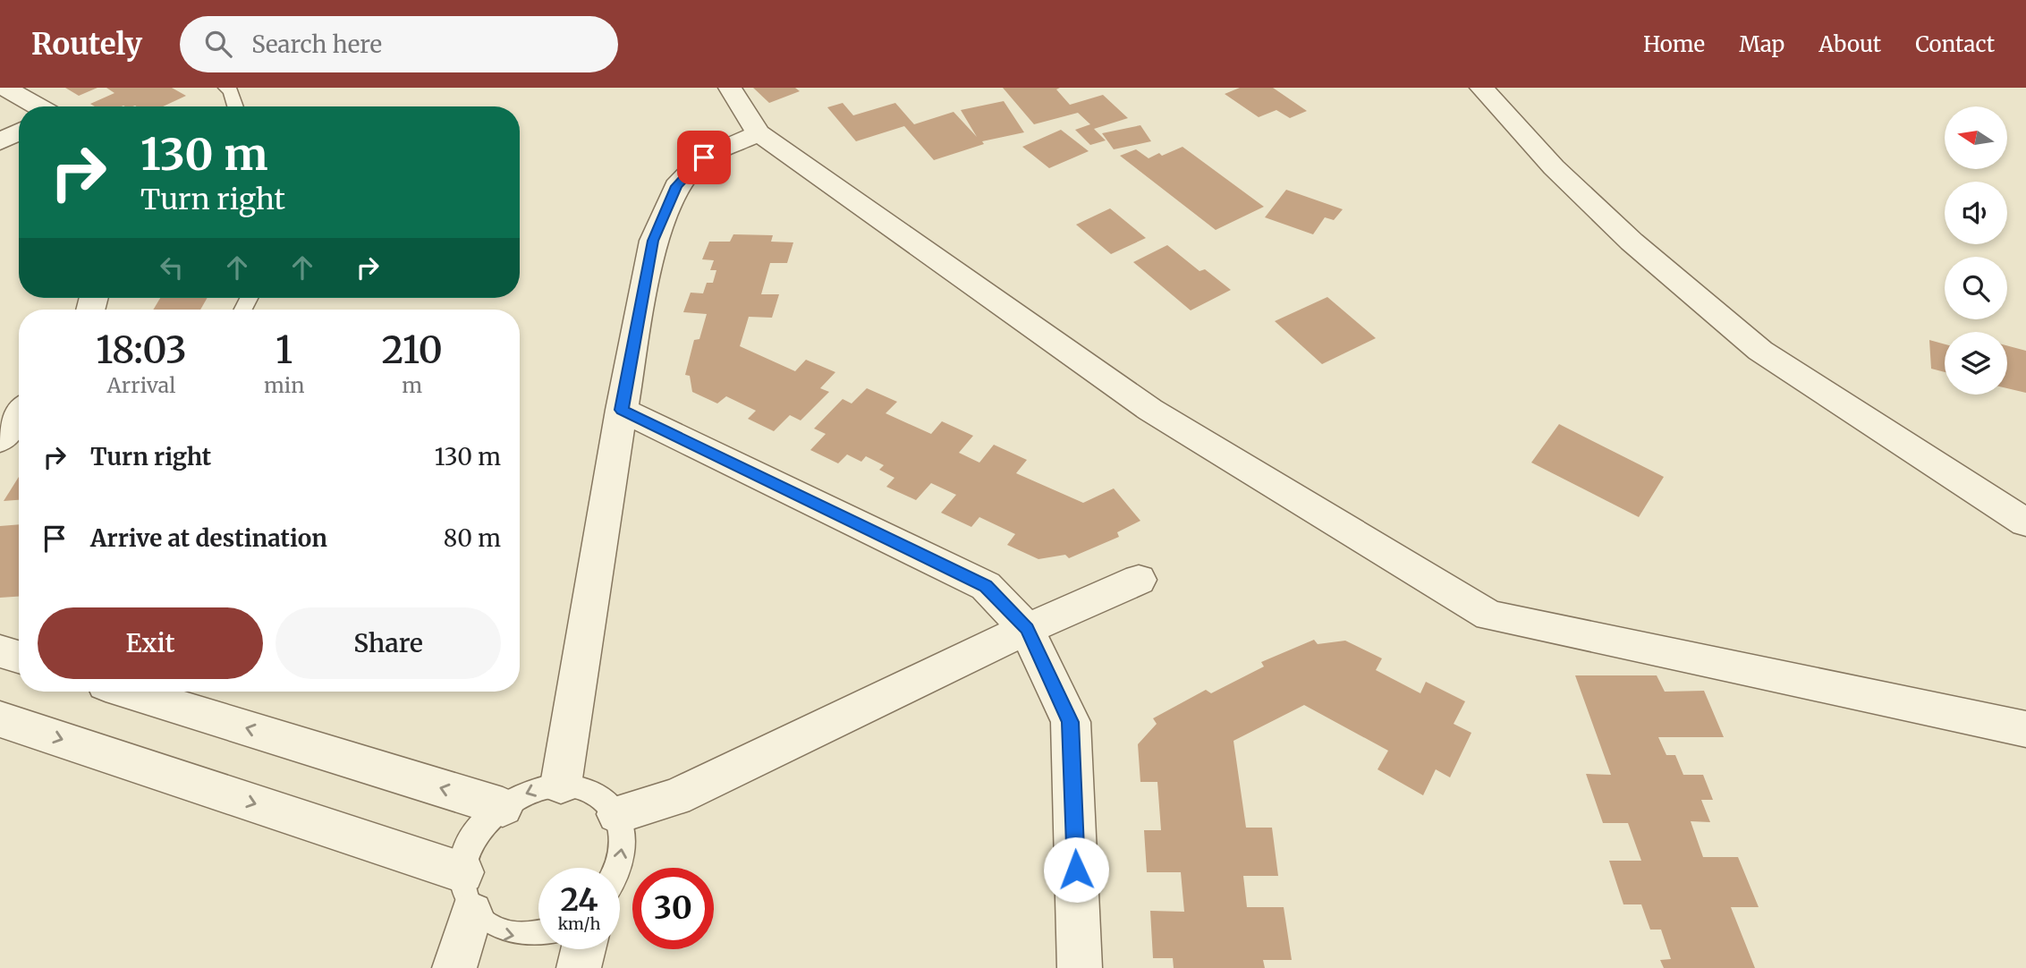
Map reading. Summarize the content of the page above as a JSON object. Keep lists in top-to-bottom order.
{
  "north": "left",
  "page": {
    "header": "Routely",
    "search": "Search here",
    "nav": [
      "Home",
      "Map",
      "About",
      "Contact"
    ],
    "turn": ["130 m", "Turn right"],
    "eta": [
      "18:03",
      "Arrival",
      "1",
      "min",
      "210",
      "m"
    ],
    "list": [
      {
        "name": "Turn right",
        "value": "130 m"
      },
      {
        "name": "Arrive at destination",
        "value": "80 m"
      }
    ],
    "buttons": ["Exit", "Share"],
    "speed": "24 km/h",
    "limit": "30"
  }
}
